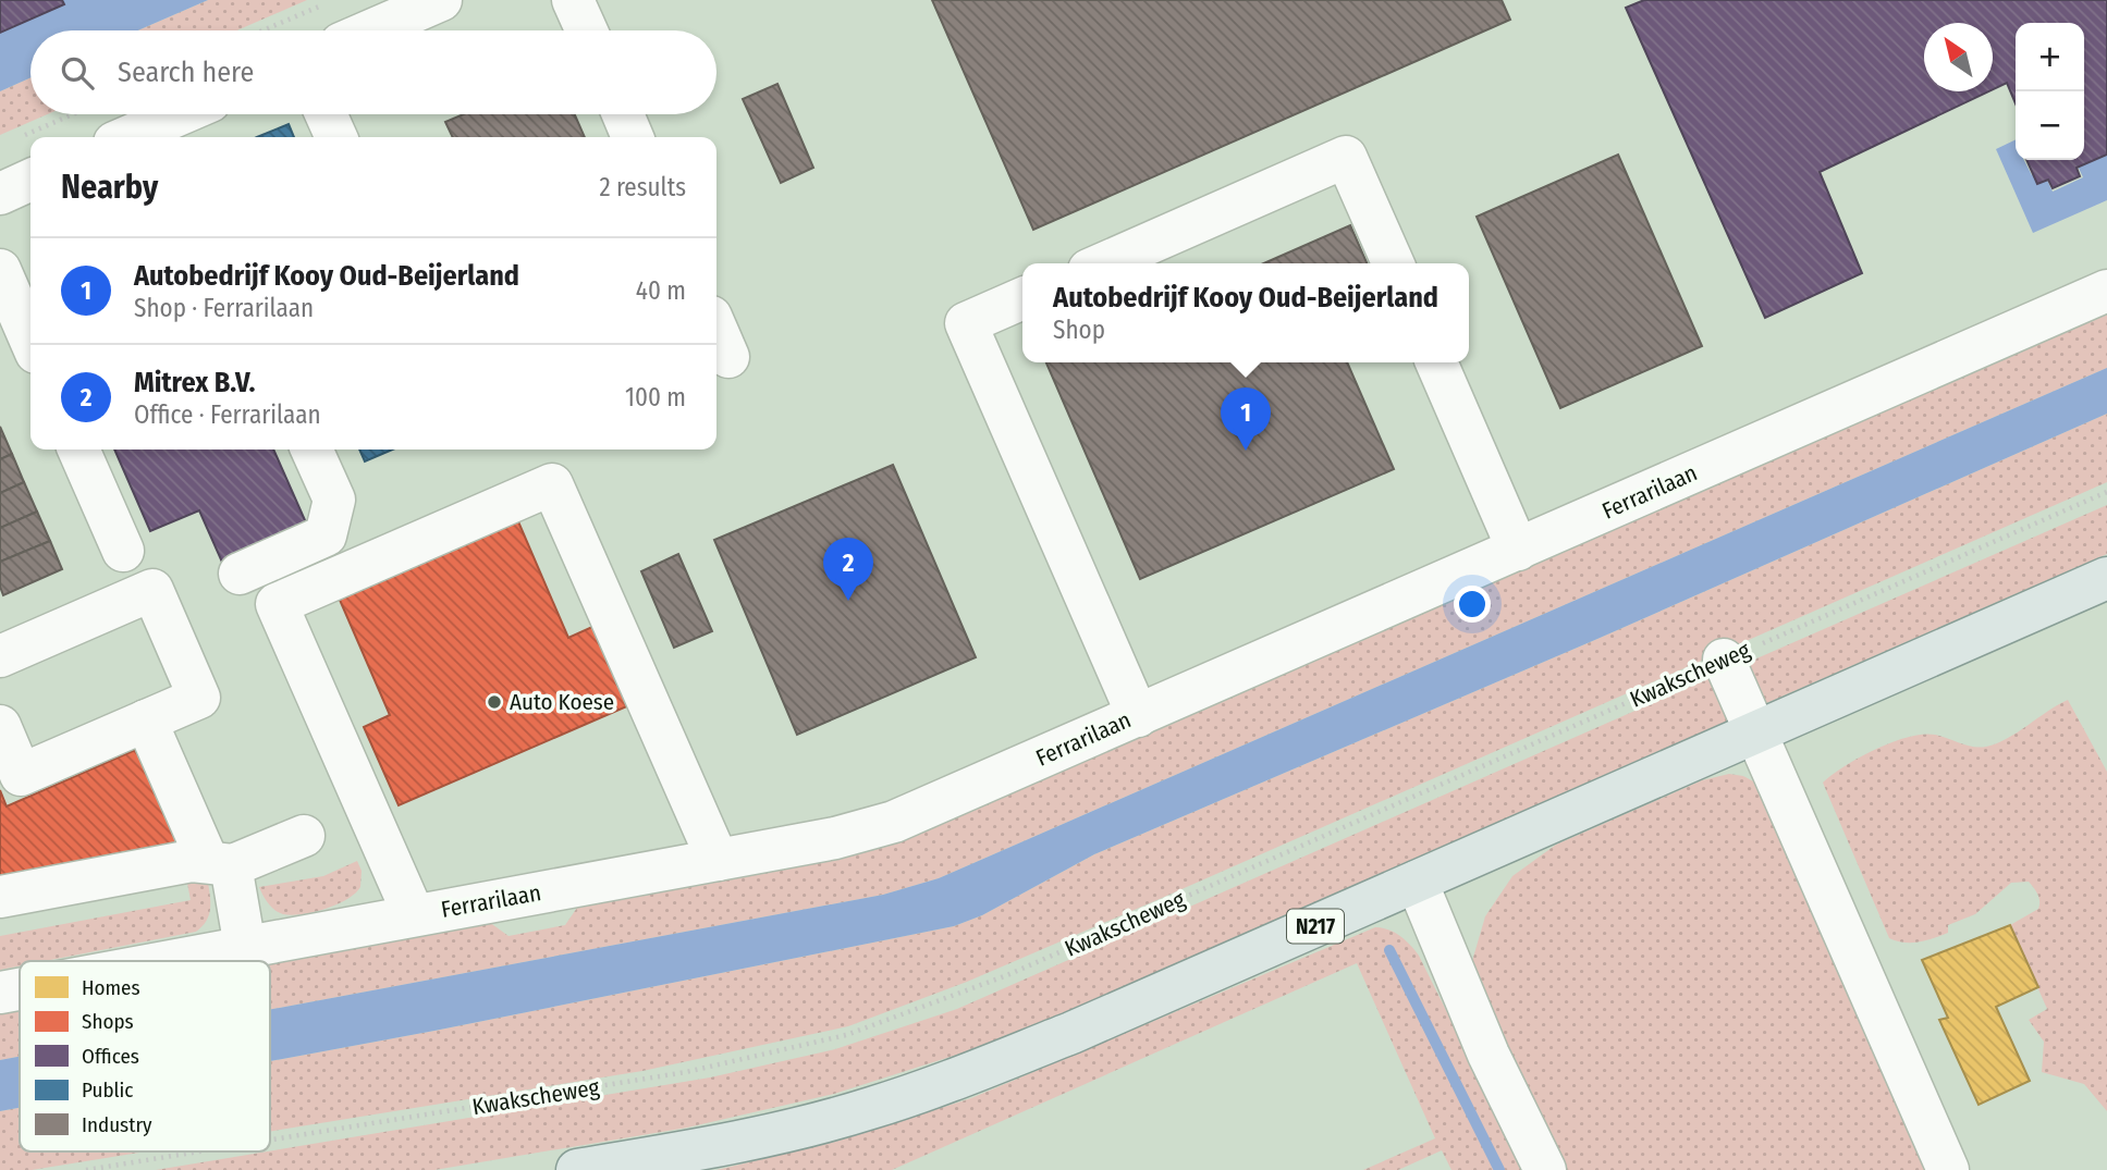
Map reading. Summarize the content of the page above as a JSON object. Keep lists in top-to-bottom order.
{
  "streets": {
    "main road": ["N217"],
    "street": ["Ferrarilaan"],
    "path": ["Kwakscheweg"]
  },
  "places": ["Auto Koese"],
  "legend": [
    "Homes",
    "Shops",
    "Offices",
    "Public",
    "Industry"
  ],
  "north": "top left",
  "page": {
    "map_buttons": ["+", "−"],
    "search": "Search here",
    "heading": ["Nearby", "2 results"],
    "list": [
      {
        "mark": "1",
        "name": "Autobedrijf Kooy Oud-Beijerland",
        "note": "Shop · Ferrarilaan",
        "value": "40 m"
      },
      {
        "mark": "2",
        "name": "Mitrex B.V.",
        "note": "Office · Ferrarilaan",
        "value": "100 m"
      }
    ],
    "popup": ["Autobedrijf Kooy Oud-Beijerland", "Shop"],
    "pins": ["1", "2"]
  }
}
